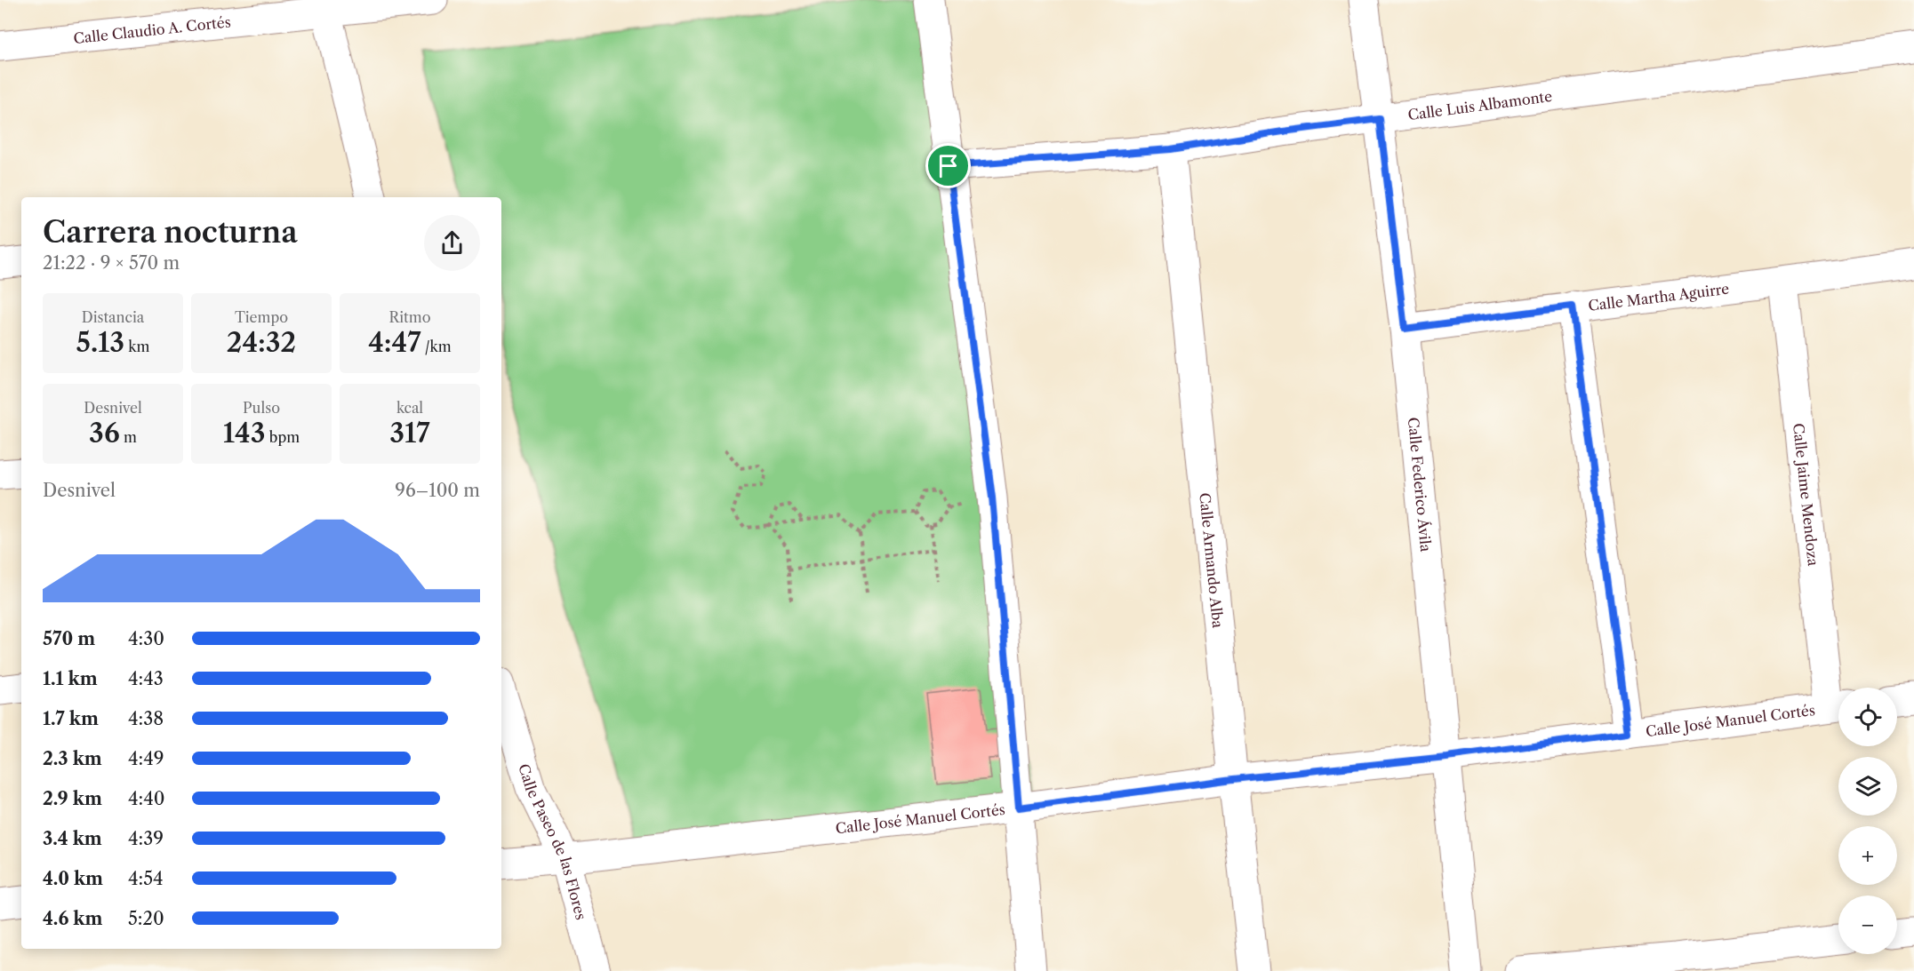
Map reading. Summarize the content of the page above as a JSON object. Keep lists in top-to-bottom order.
{
  "streets": {
    "street": [
      "Calle Claudio A. Cortés",
      "Calle Luis Albamonte",
      "Calle Martha Aguirre",
      "Calle Federico Ávila",
      "Calle Jaime Mendoza",
      "Calle Armando Alba",
      "Calle José Manuel Cortés",
      "Calle Paseo de las Flores"
    ]
  },
  "crossings": [
    ["Calle Luis Albamonte", "Calle Federico Ávila"],
    ["Calle Luis Albamonte", "Calle Armando Alba"],
    ["Calle Martha Aguirre", "Calle Federico Ávila"],
    ["Calle Martha Aguirre", "Calle Jaime Mendoza"],
    ["Calle Federico Ávila", "Calle José Manuel Cortés"],
    ["Calle Jaime Mendoza", "Calle José Manuel Cortés"],
    ["Calle Armando Alba", "Calle José Manuel Cortés"],
    ["Calle José Manuel Cortés", "Calle Paseo de las Flores"]
  ],
  "page": {
    "heading": ["Carrera nocturna", "21:22 · 9 × 570 m"],
    "stats": [
      ["Distancia", "5.13 km"],
      ["Tiempo", "24:32"],
      ["Ritmo", "4:47 /km"],
      ["Desnivel", "36 m"],
      ["Pulso", "143 bpm"],
      ["kcal", "317"]
    ],
    "chart": ["Desnivel", "96–100 m"],
    "list": [
      {
        "name": "570 m",
        "note": "4:30"
      },
      {
        "name": "1.1 km",
        "note": "4:43"
      },
      {
        "name": "1.7 km",
        "note": "4:38"
      },
      {
        "name": "2.3 km",
        "note": "4:49"
      },
      {
        "name": "2.9 km",
        "note": "4:40"
      },
      {
        "name": "3.4 km",
        "note": "4:39"
      },
      {
        "name": "4.0 km",
        "note": "4:54"
      },
      {
        "name": "4.6 km",
        "note": "5:20"
      }
    ],
    "map_buttons": ["+", "−"]
  }
}
